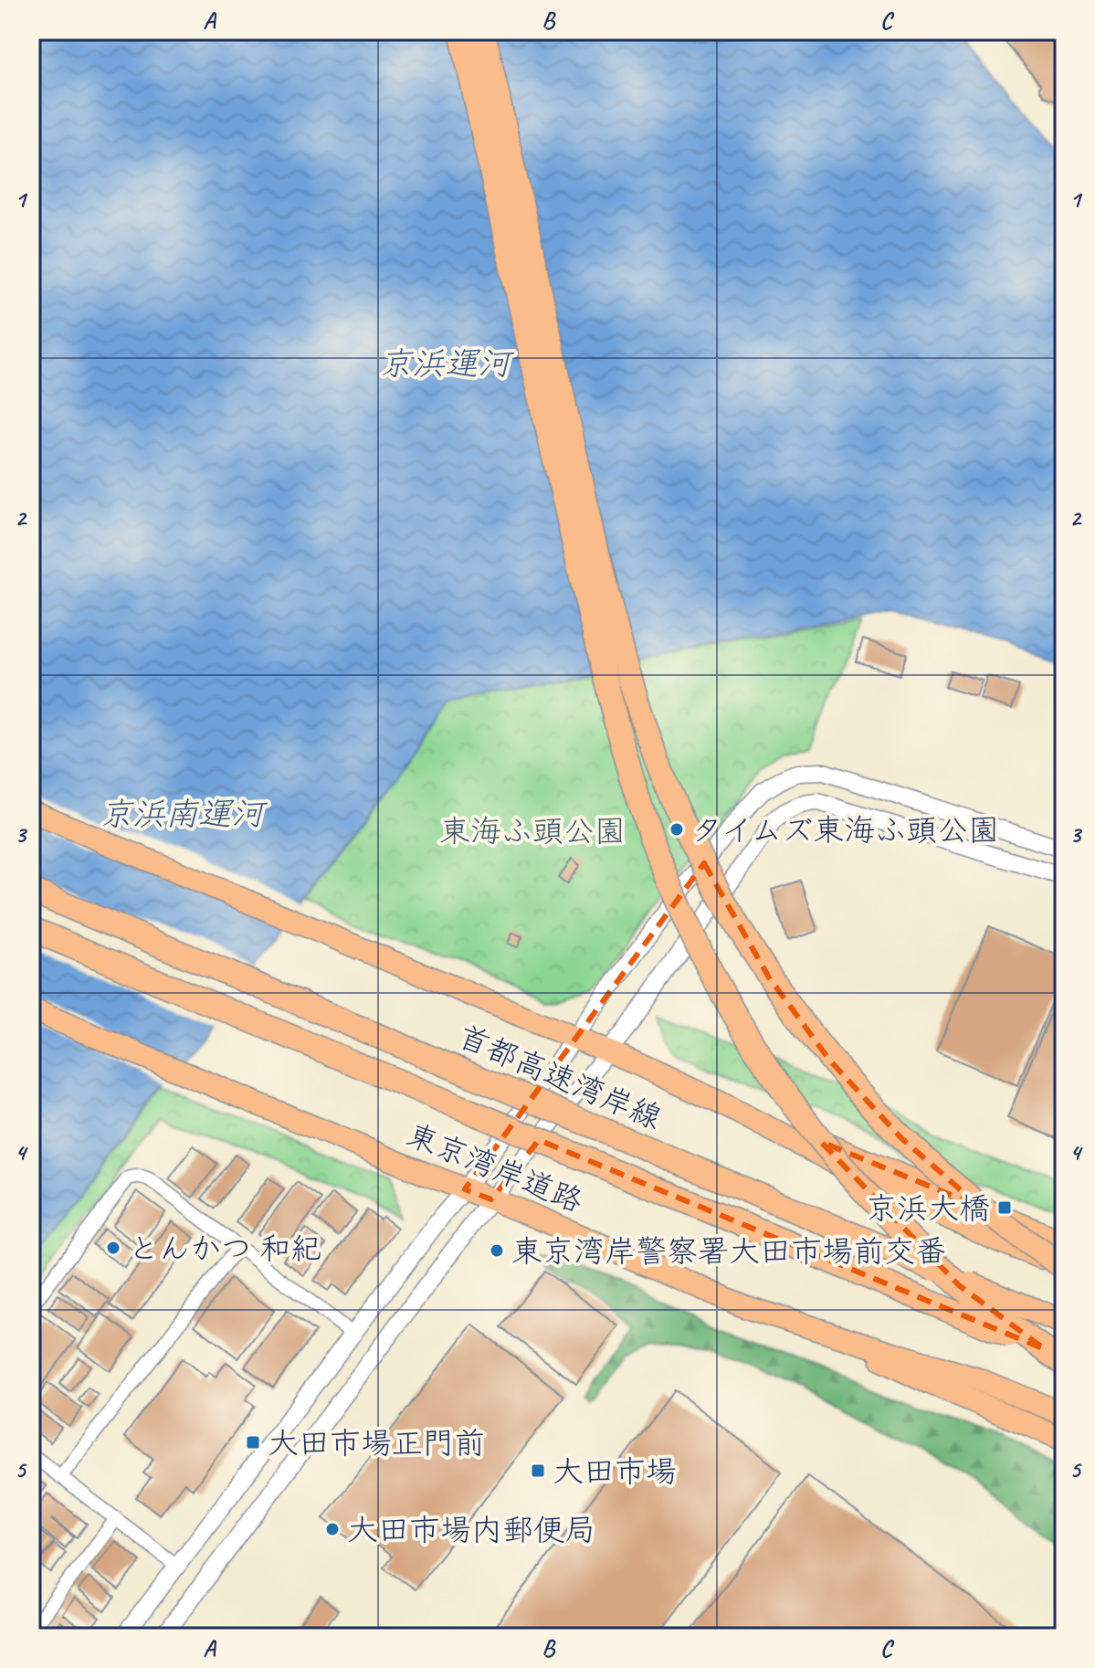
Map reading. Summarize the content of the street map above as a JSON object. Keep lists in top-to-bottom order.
{
  "streets": {
    "highway": ["首都高速湾岸線", "東京湾岸道路"]
  },
  "water": ["京浜運河", "京浜南運河"],
  "parks": ["東海ふ頭公園"],
  "places": {
    "other": [
      "タイムズ東海ふ頭公園",
      "とんかつ 和紀",
      "東京湾岸警察署大田市場前交番",
      "大田市場内郵便局"
    ],
    "transit": ["京浜大橋", "大田市場正門前", "大田市場"]
  },
  "grid": {
    "columns": ["A", "B", "C"],
    "rows": [
      "1",
      "2",
      "3",
      "4",
      "5"
    ]
  }
}
